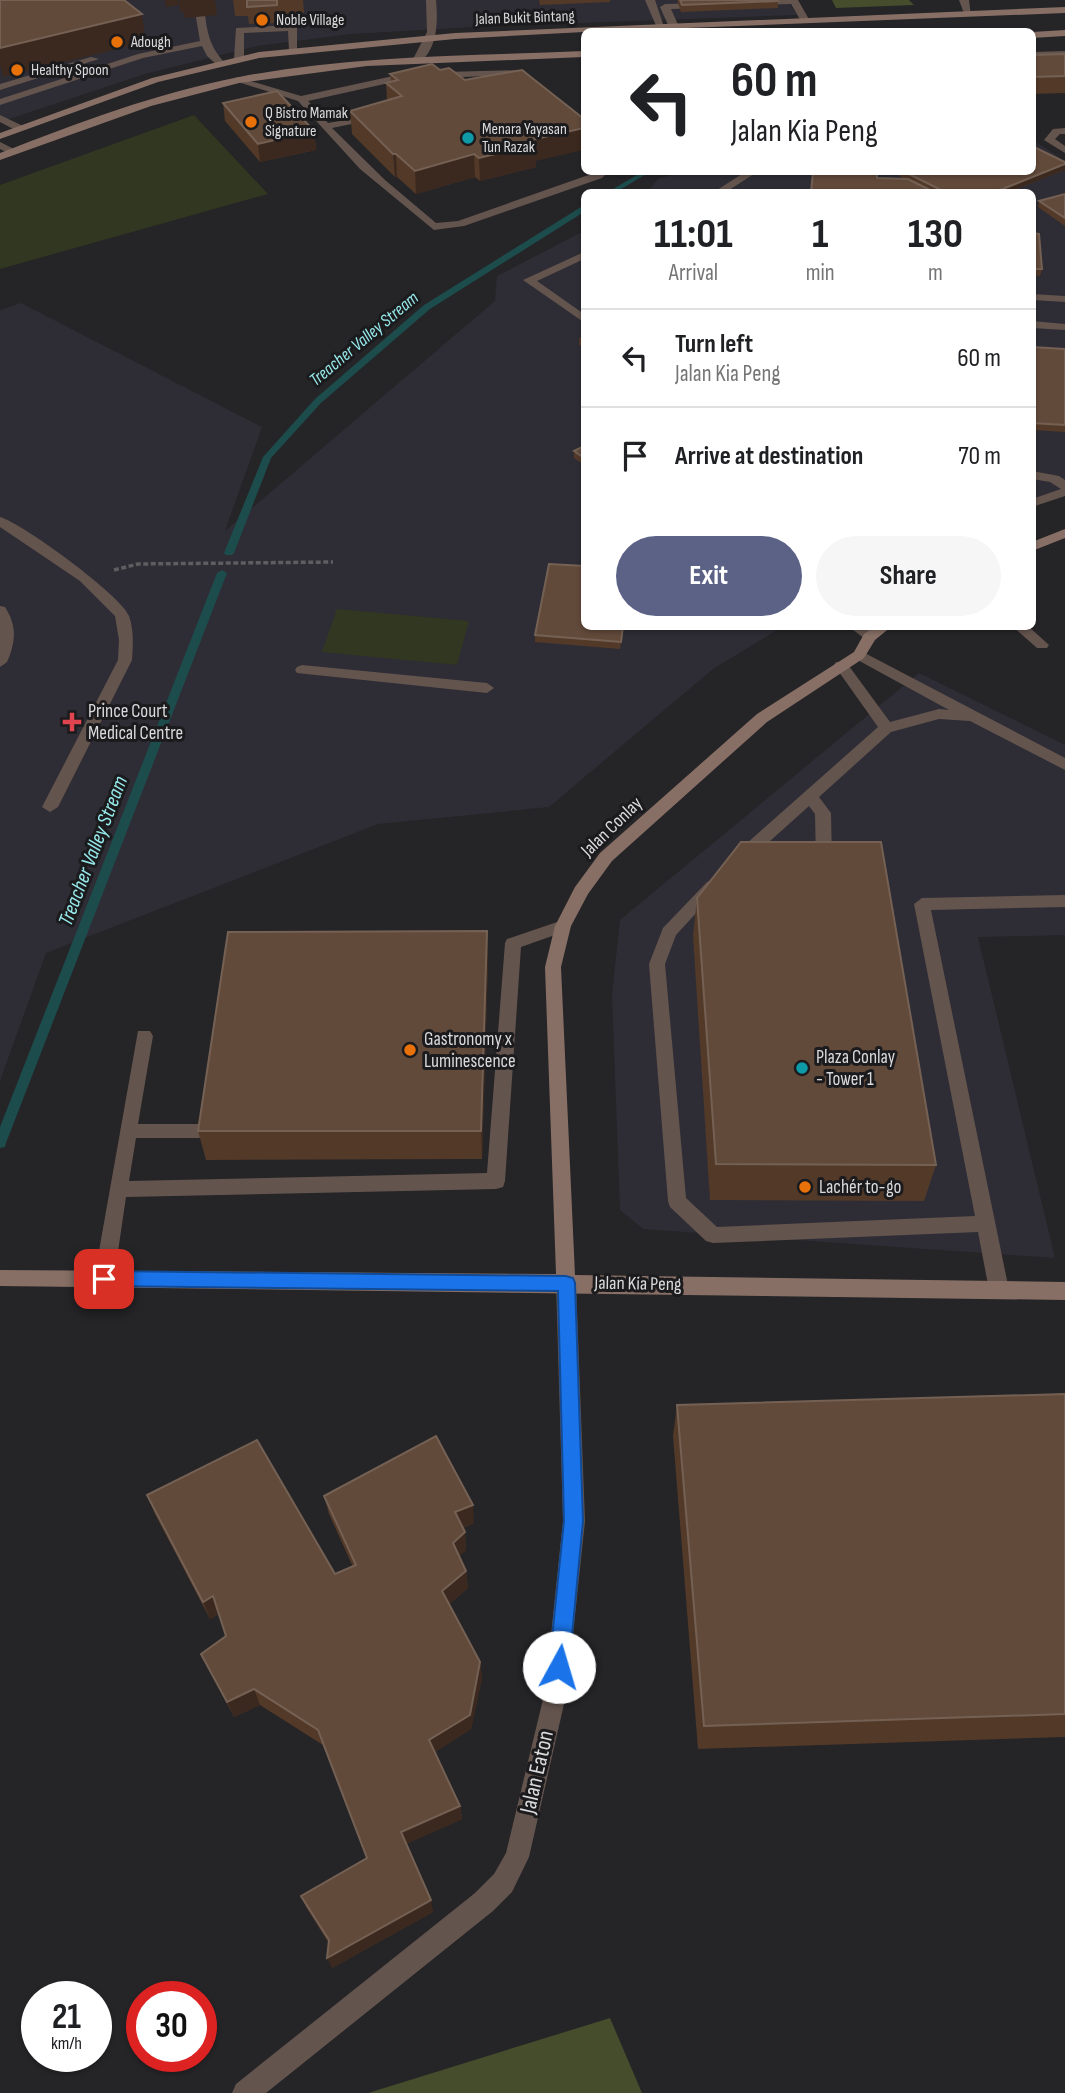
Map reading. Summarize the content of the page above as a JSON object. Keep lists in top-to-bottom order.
{
  "streets": {
    "main road": ["Jalan Bukit Bintang", "Jalan Conlay", "Jalan Kia Peng"],
    "street": ["Jalan Eaton"]
  },
  "crossings": [
    ["Jalan Conlay", "Jalan Kia Peng"],
    ["Jalan Conlay", "Jalan Eaton"],
    ["Jalan Kia Peng", "Jalan Eaton"]
  ],
  "water": ["Treacher Valley Stream"],
  "places": {
    "other": [
      "Noble Village",
      "Adough",
      "Healthy Spoon",
      "Q Bistro Mamak Signature",
      "Menara Yayasan Tun Razak",
      "Gastronomy x Luminescence",
      "Plaza Conlay - Tower 1",
      "Lachér to-go"
    ],
    "health": ["Prince Court Medical Centre"]
  },
  "page": {
    "turn": ["60 m", "Jalan Kia Peng"],
    "eta": [
      "11:01",
      "Arrival",
      "1",
      "min",
      "130",
      "m"
    ],
    "list": [
      {
        "name": "Turn left",
        "note": "Jalan Kia Peng",
        "value": "60 m"
      },
      {
        "name": "Arrive at destination",
        "value": "70 m"
      }
    ],
    "buttons": ["Exit", "Share"],
    "speed": "21 km/h",
    "limit": "30"
  }
}
